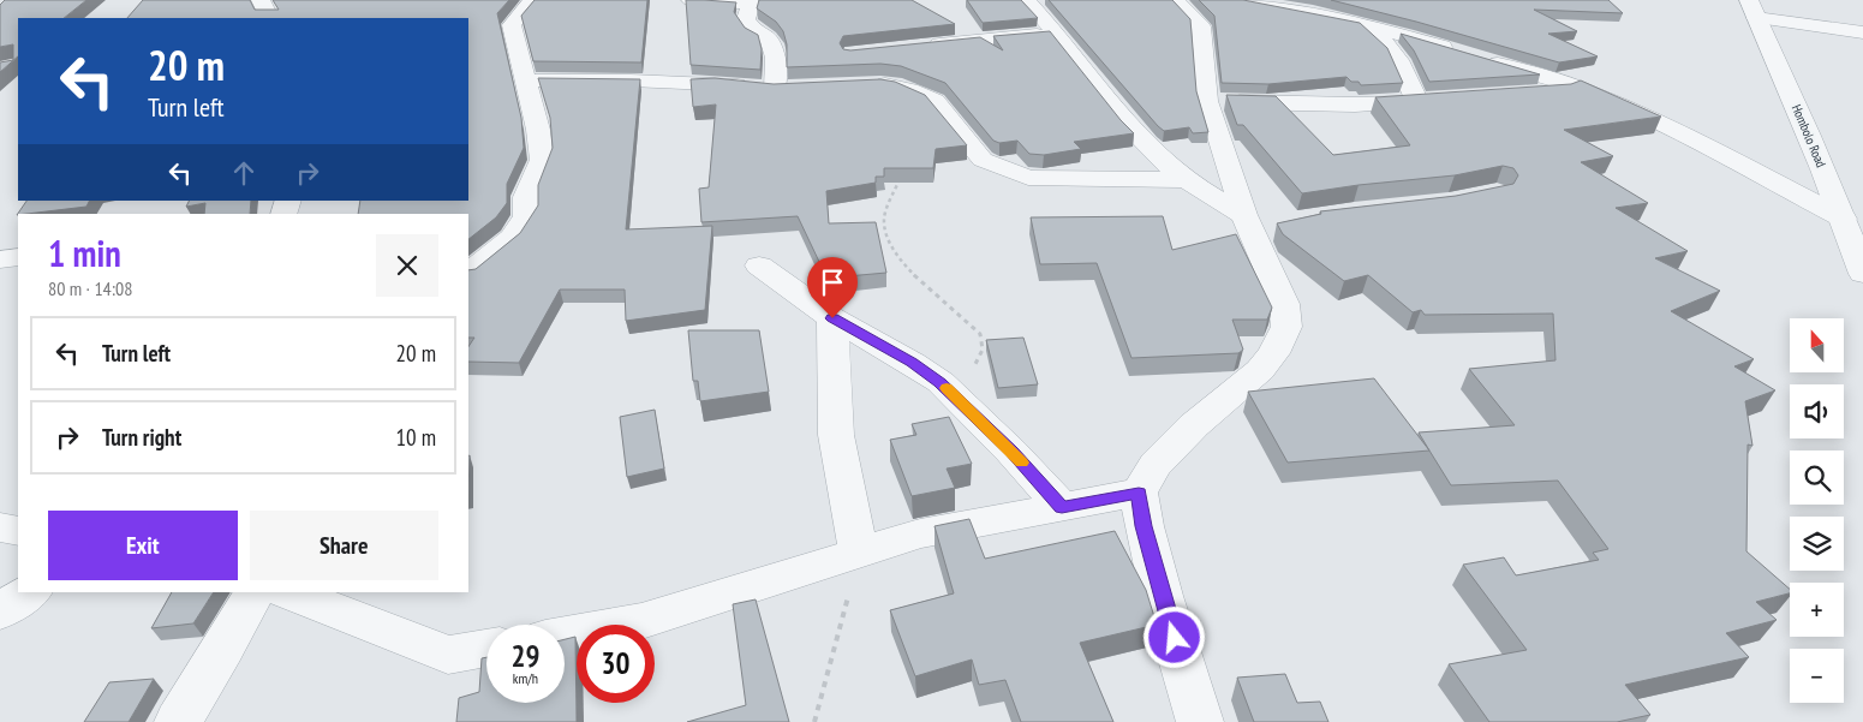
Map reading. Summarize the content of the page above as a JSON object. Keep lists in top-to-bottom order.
{
  "streets": {
    "street": ["Hombolo Road"]
  },
  "north": "top",
  "page": {
    "turn": ["20 m", "Turn left"],
    "heading": ["1 min", "80 m · 14:08"],
    "list": [
      {
        "name": "Turn left",
        "value": "20 m"
      },
      {
        "name": "Turn right",
        "value": "10 m"
      }
    ],
    "map_buttons": ["+", "−"],
    "buttons": ["Exit", "Share"],
    "speed": "29 km/h",
    "limit": "30"
  }
}
